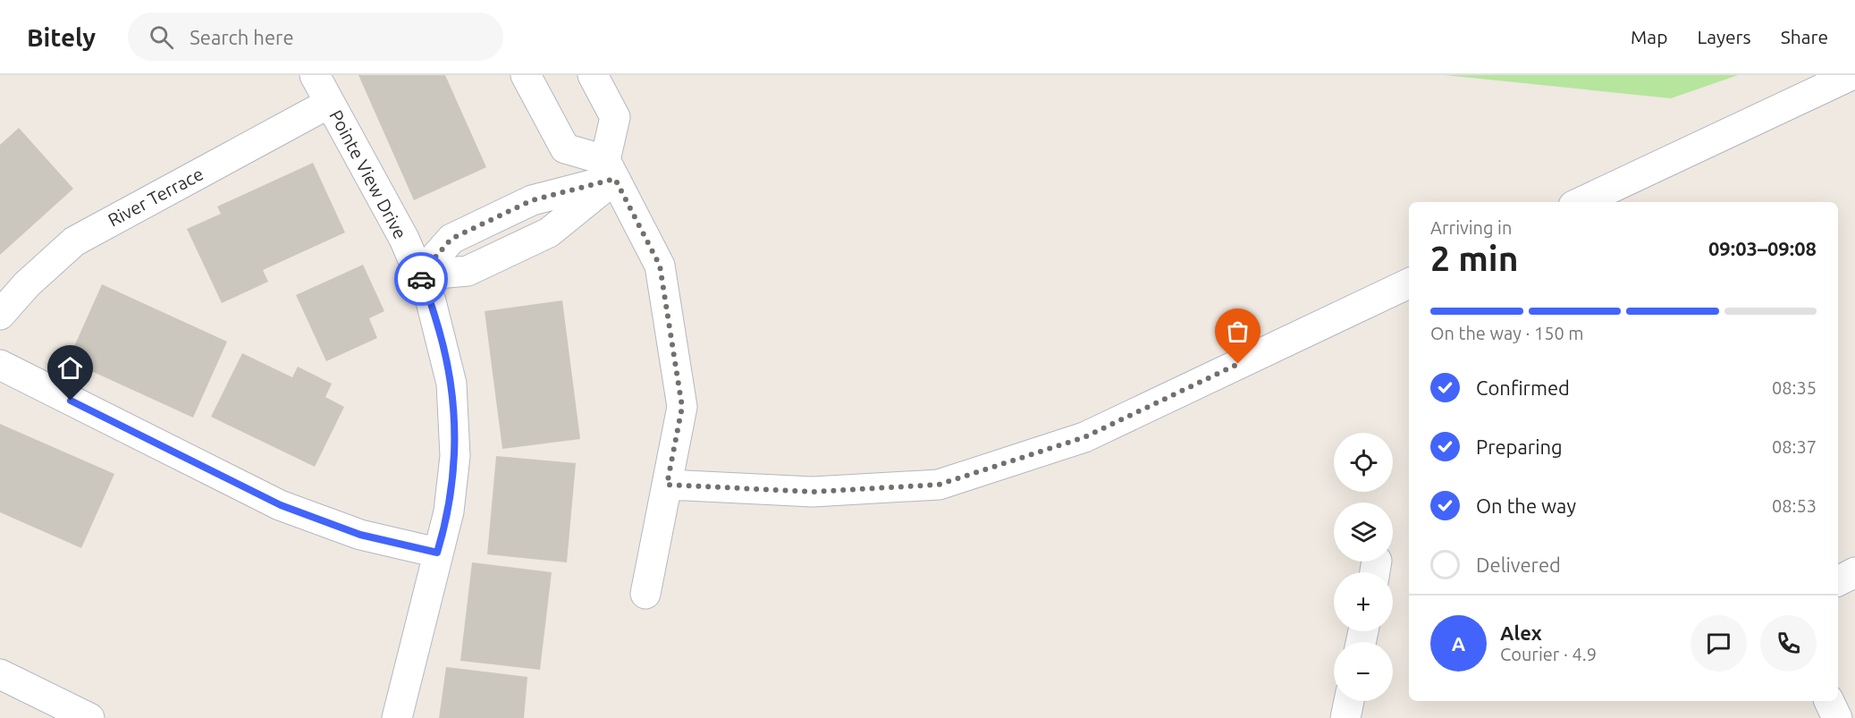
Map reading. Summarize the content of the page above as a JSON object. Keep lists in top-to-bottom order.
{
  "streets": {
    "street": ["Pointe View Drive", "River Terrace"]
  },
  "crossings": [
    ["Pointe View Drive", "River Terrace"]
  ],
  "page": {
    "header": "Bitely",
    "search": "Search here",
    "nav": ["Map", "Layers", "Share"],
    "heading": ["2 min", "Arriving in", "09:03–09:08"],
    "panel": ["Alex", "Courier · 4.9"],
    "bar": "On the way · 150 m",
    "list": [
      ["Confirmed", "08:35"],
      ["Preparing", "08:37"],
      ["On the way", "08:53"],
      "Delivered"
    ],
    "map_buttons": ["+", "−"],
    "round": "A"
  }
}
